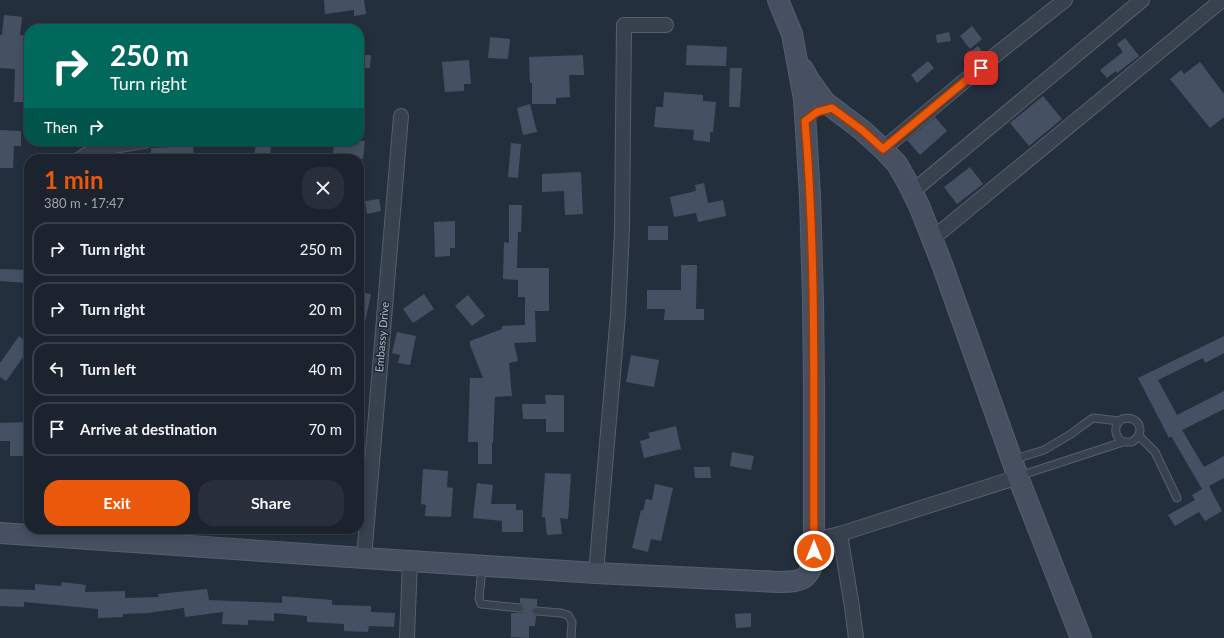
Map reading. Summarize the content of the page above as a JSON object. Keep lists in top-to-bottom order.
{
  "streets": {
    "street": ["Embassy Drive"]
  },
  "page": {
    "turn": ["250 m", "Turn right"],
    "then": "Then",
    "heading": ["1 min", "380 m · 17:47"],
    "list": [
      {
        "name": "Turn right",
        "value": "250 m"
      },
      {
        "name": "Turn right",
        "value": "20 m"
      },
      {
        "name": "Turn left",
        "value": "40 m"
      },
      {
        "name": "Arrive at destination",
        "value": "70 m"
      }
    ],
    "buttons": ["Exit", "Share"]
  }
}
